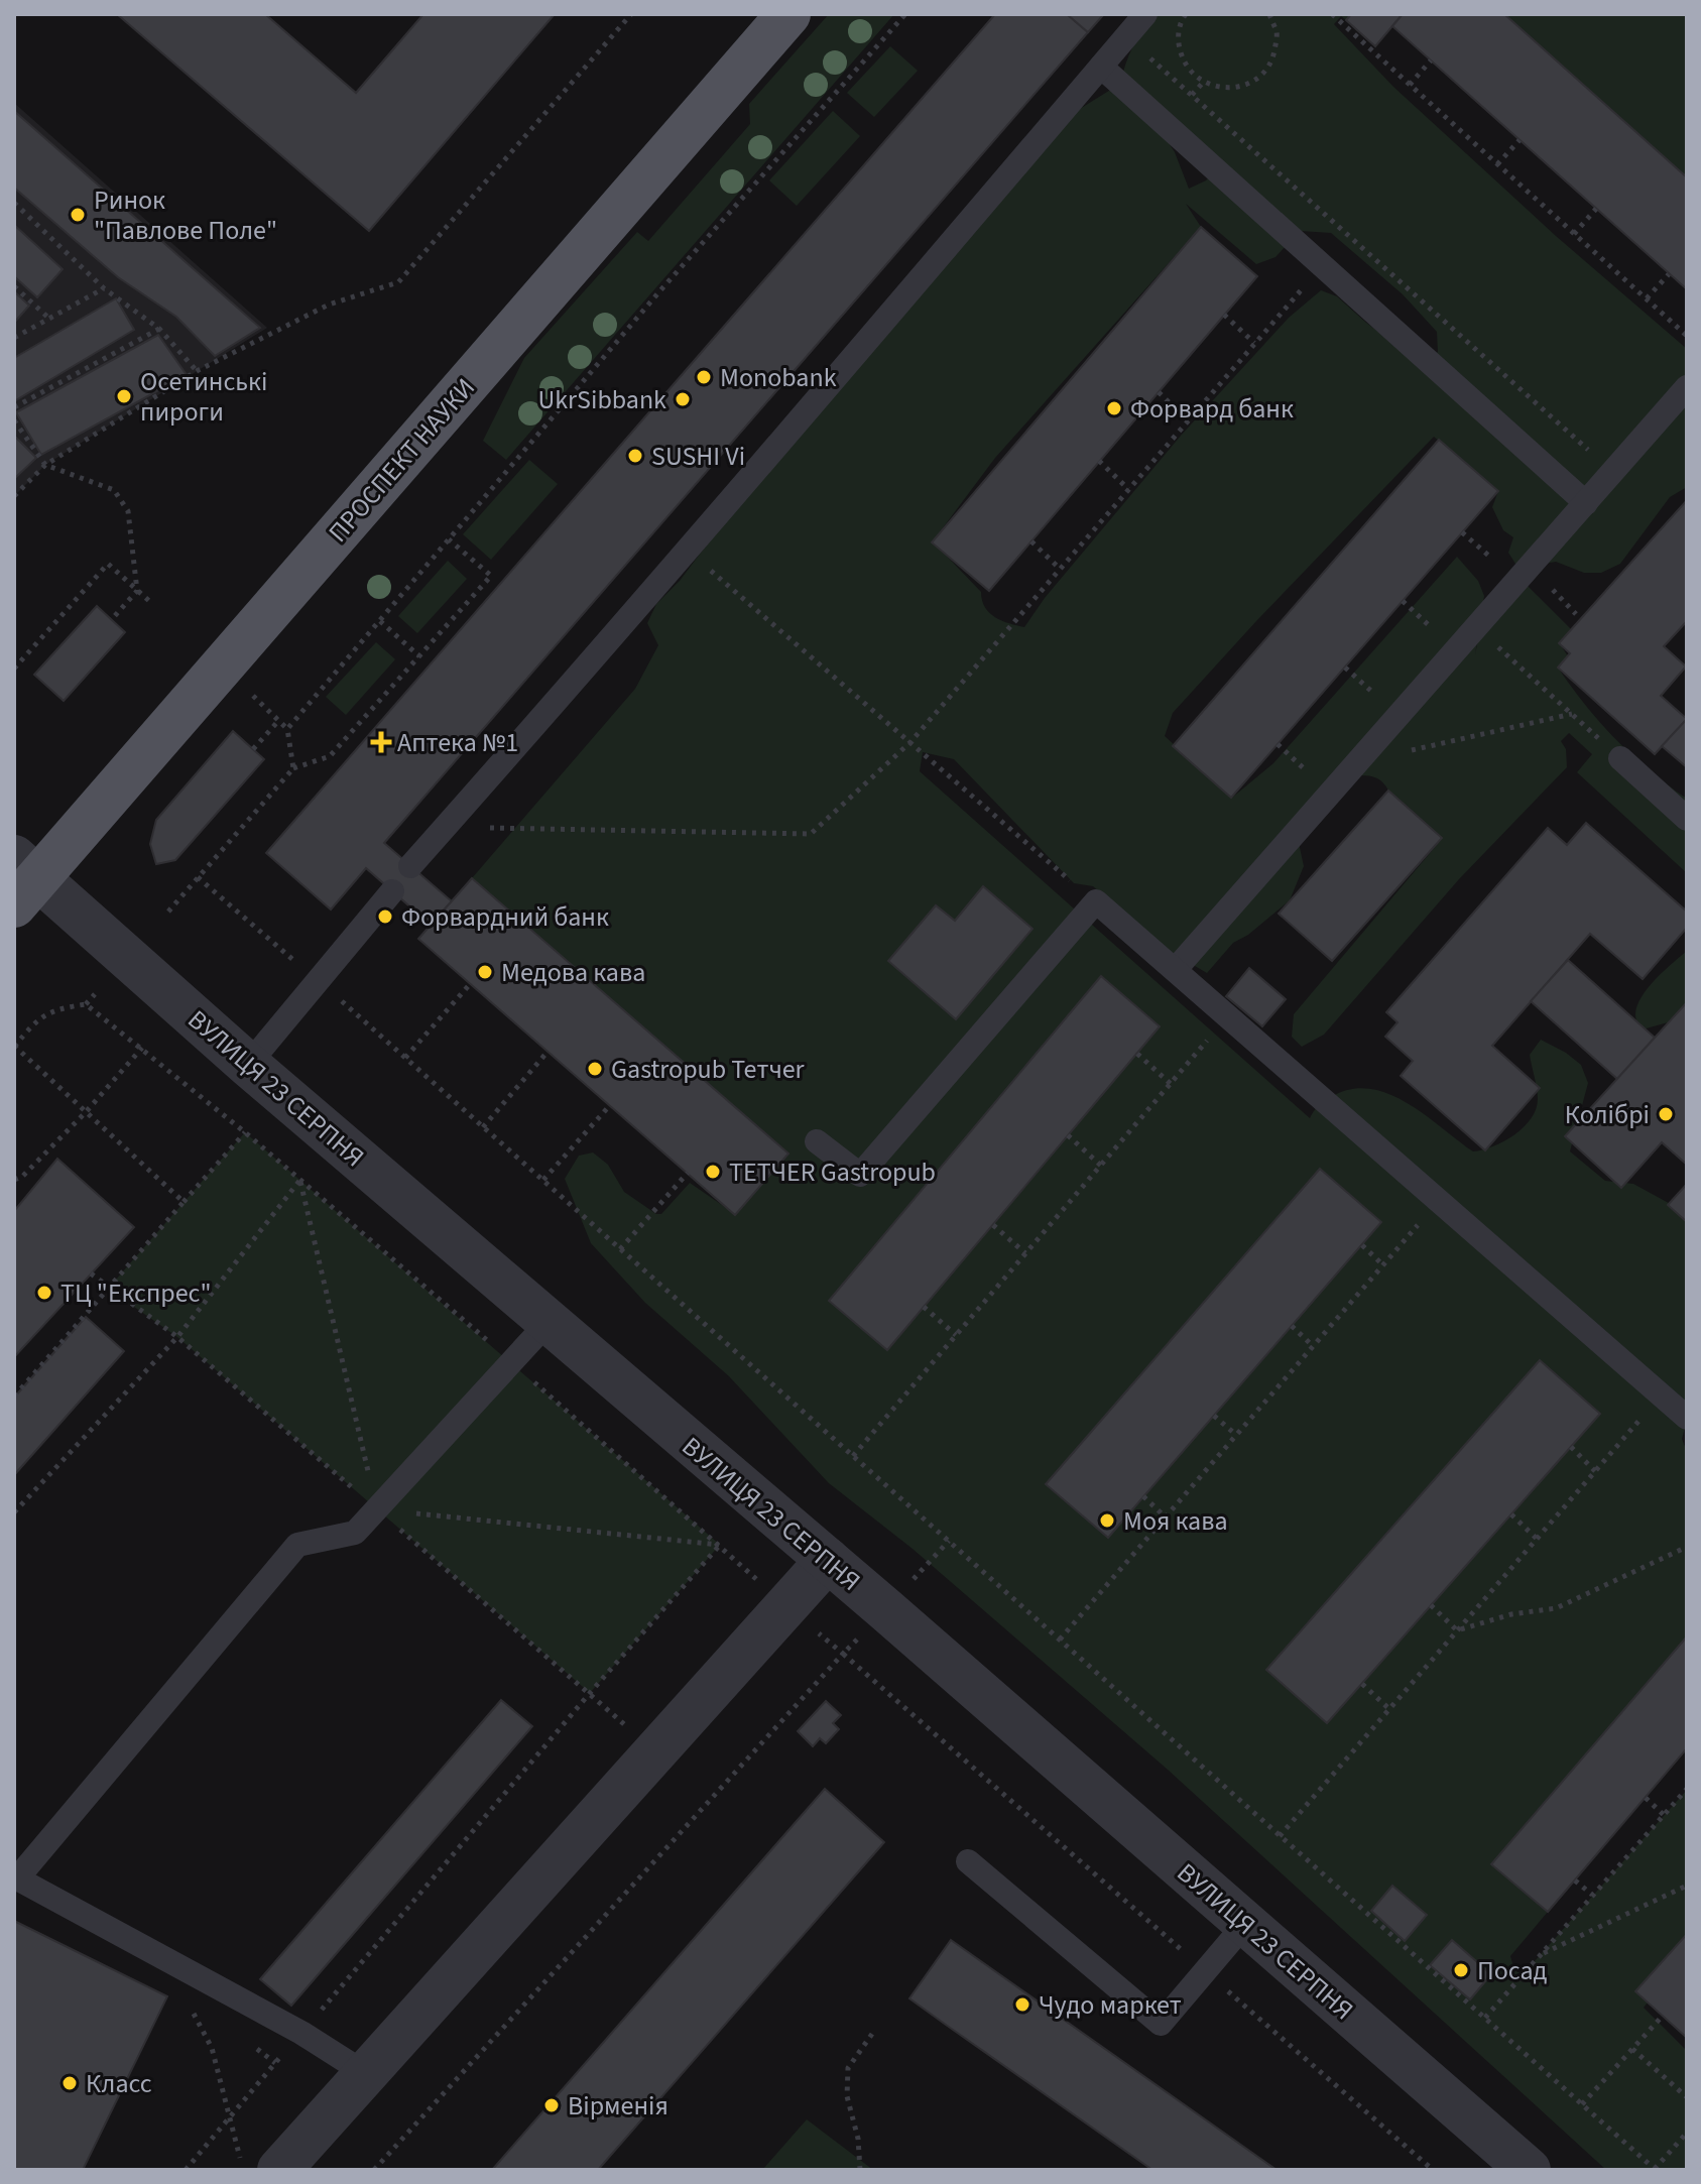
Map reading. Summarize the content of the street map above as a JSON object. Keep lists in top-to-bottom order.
{
  "streets": {
    "main road": ["ПРОСПЕКТ НАУКИ"],
    "street": ["ВУЛИЦЯ 23 СЕРПНЯ"]
  },
  "crossings": [
    ["ПРОСПЕКТ НАУКИ", "ВУЛИЦЯ 23 СЕРПНЯ"]
  ],
  "places": {
    "other": [
      "Ринок \"Павлове Поле\"",
      "Monobank",
      "Осетинські пироги",
      "UkrSibbank",
      "Форвард банк",
      "SUSHI Vi",
      "Форвардний банк",
      "Медова кава",
      "Gastropub Teтчеr",
      "Колібрі",
      "ТЕТЧЕR Gastropub",
      "ТЦ \"Експрес\"",
      "Моя кава",
      "Посад",
      "Чудо маркет",
      "Класс",
      "Вірменія"
    ],
    "health": ["Аптека №1"]
  }
}
